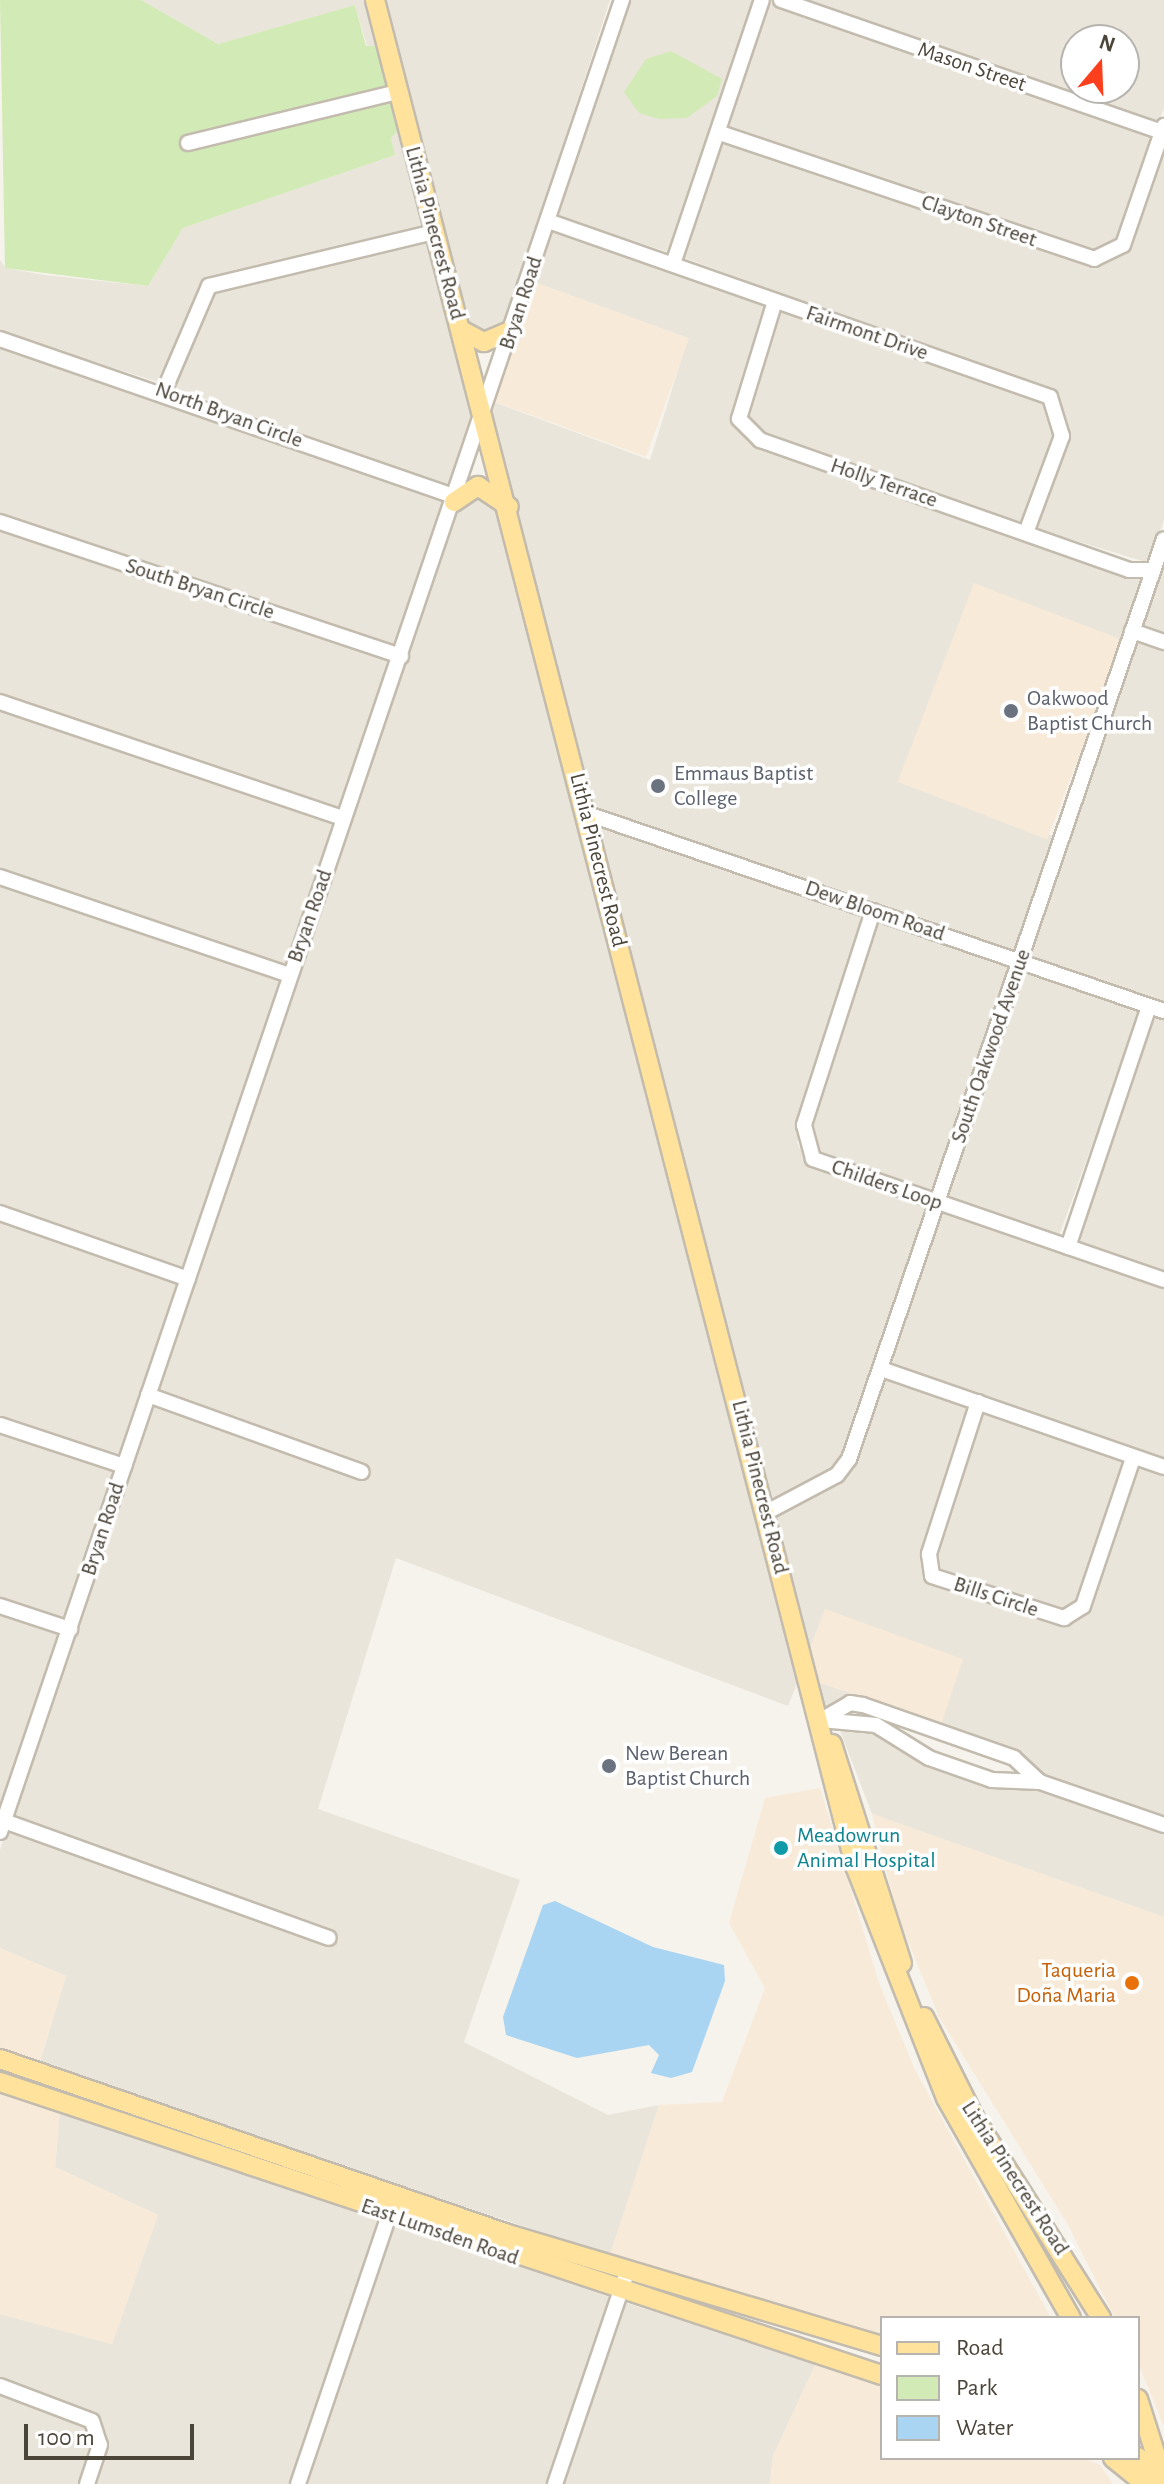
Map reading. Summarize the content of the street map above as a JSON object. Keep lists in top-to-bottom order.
{
  "streets": {
    "main road": ["Lithia Pinecrest Road", "East Lumsden Road"],
    "street": [
      "Mason Street",
      "Clayton Street",
      "Bryan Road",
      "Fairmont Drive",
      "North Bryan Circle",
      "Holly Terrace",
      "South Bryan Circle",
      "Dew Bloom Road",
      "South Oakwood Avenue",
      "Childers Loop",
      "Bills Circle"
    ]
  },
  "crossings": [
    ["Mason Street", "Clayton Street"],
    ["Lithia Pinecrest Road", "Bryan Road"],
    ["Lithia Pinecrest Road", "Dew Bloom Road"],
    ["Lithia Pinecrest Road", "South Oakwood Avenue"],
    ["Bryan Road", "Fairmont Drive"],
    ["Bryan Road", "North Bryan Circle"],
    ["Bryan Road", "South Bryan Circle"],
    ["Fairmont Drive", "Holly Terrace"],
    ["Holly Terrace", "South Oakwood Avenue"],
    ["Dew Bloom Road", "South Oakwood Avenue"],
    ["Dew Bloom Road", "Childers Loop"],
    ["South Oakwood Avenue", "Childers Loop"]
  ],
  "places": [
    "Oakwood Baptist Church",
    "Emmaus Baptist College",
    "New Berean Baptist Church",
    "Meadowrun Animal Hospital",
    "Taqueria Doña Maria"
  ],
  "legend": ["Road", "Park", "Water"],
  "scale_bar": "100 m",
  "north": "top"
}
